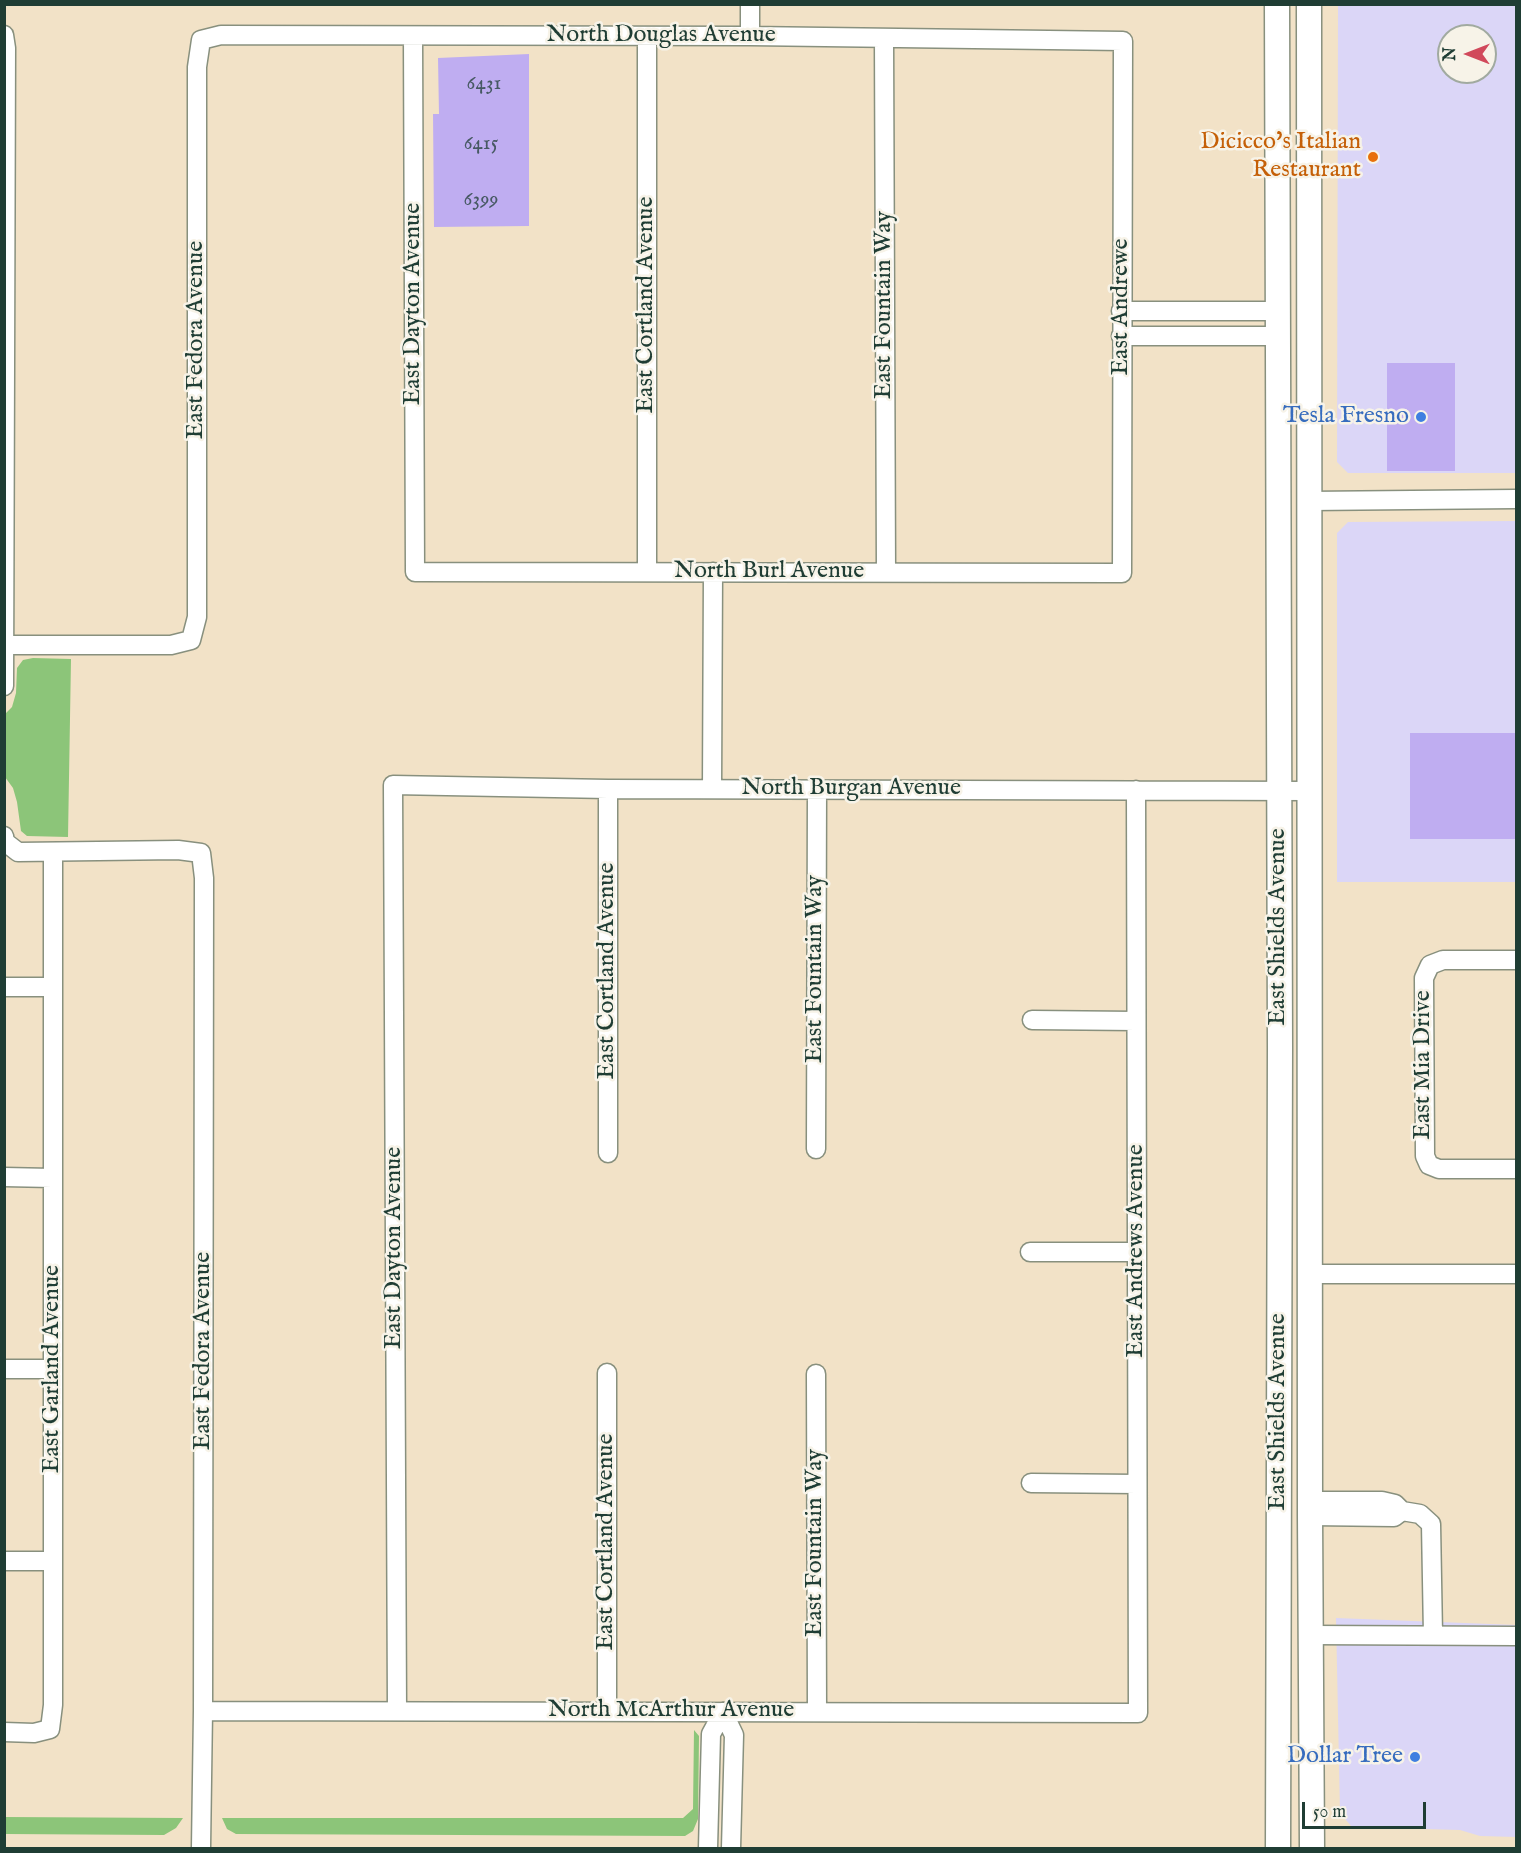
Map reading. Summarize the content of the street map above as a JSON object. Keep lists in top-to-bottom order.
{
  "streets": {
    "main road": ["East Shields Avenue"],
    "street": [
      "North Douglas Avenue",
      "East Dayton Avenue",
      "East Cortland Avenue",
      "East Fountain Way",
      "East Andrewe",
      "East Fedora Avenue",
      "North Burl Avenue",
      "North Burgan Avenue",
      "East Mia Drive",
      "East Andrews Avenue",
      "East Garland Avenue",
      "North McArthur Avenue"
    ]
  },
  "crossings": [
    ["North Douglas Avenue", "East Dayton Avenue"],
    ["North Douglas Avenue", "East Cortland Avenue"],
    ["North Douglas Avenue", "East Fountain Way"],
    ["North Douglas Avenue", "East Andrewe"],
    ["North Douglas Avenue", "East Fedora Avenue"],
    ["East Dayton Avenue", "North Burl Avenue"],
    ["East Dayton Avenue", "North Burgan Avenue"],
    ["East Dayton Avenue", "North McArthur Avenue"],
    ["East Cortland Avenue", "North Burl Avenue"],
    ["East Cortland Avenue", "North Burgan Avenue"],
    ["East Cortland Avenue", "North McArthur Avenue"],
    ["East Fountain Way", "North Burl Avenue"],
    ["East Fountain Way", "North Burgan Avenue"],
    ["East Fountain Way", "North McArthur Avenue"],
    ["East Andrewe", "North Burl Avenue"],
    ["East Fedora Avenue", "East Garland Avenue"],
    ["East Fedora Avenue", "North McArthur Avenue"],
    ["North Burgan Avenue", "East Shields Avenue"],
    ["North Burgan Avenue", "East Andrews Avenue"],
    ["East Andrews Avenue", "North McArthur Avenue"]
  ],
  "places": ["Dicicco's Italian Restaurant", "Tesla Fresno", "Dollar Tree"],
  "house_numbers": ["6431", "6415", "6399"],
  "scale_bar": "50 m",
  "north": "left"
}
